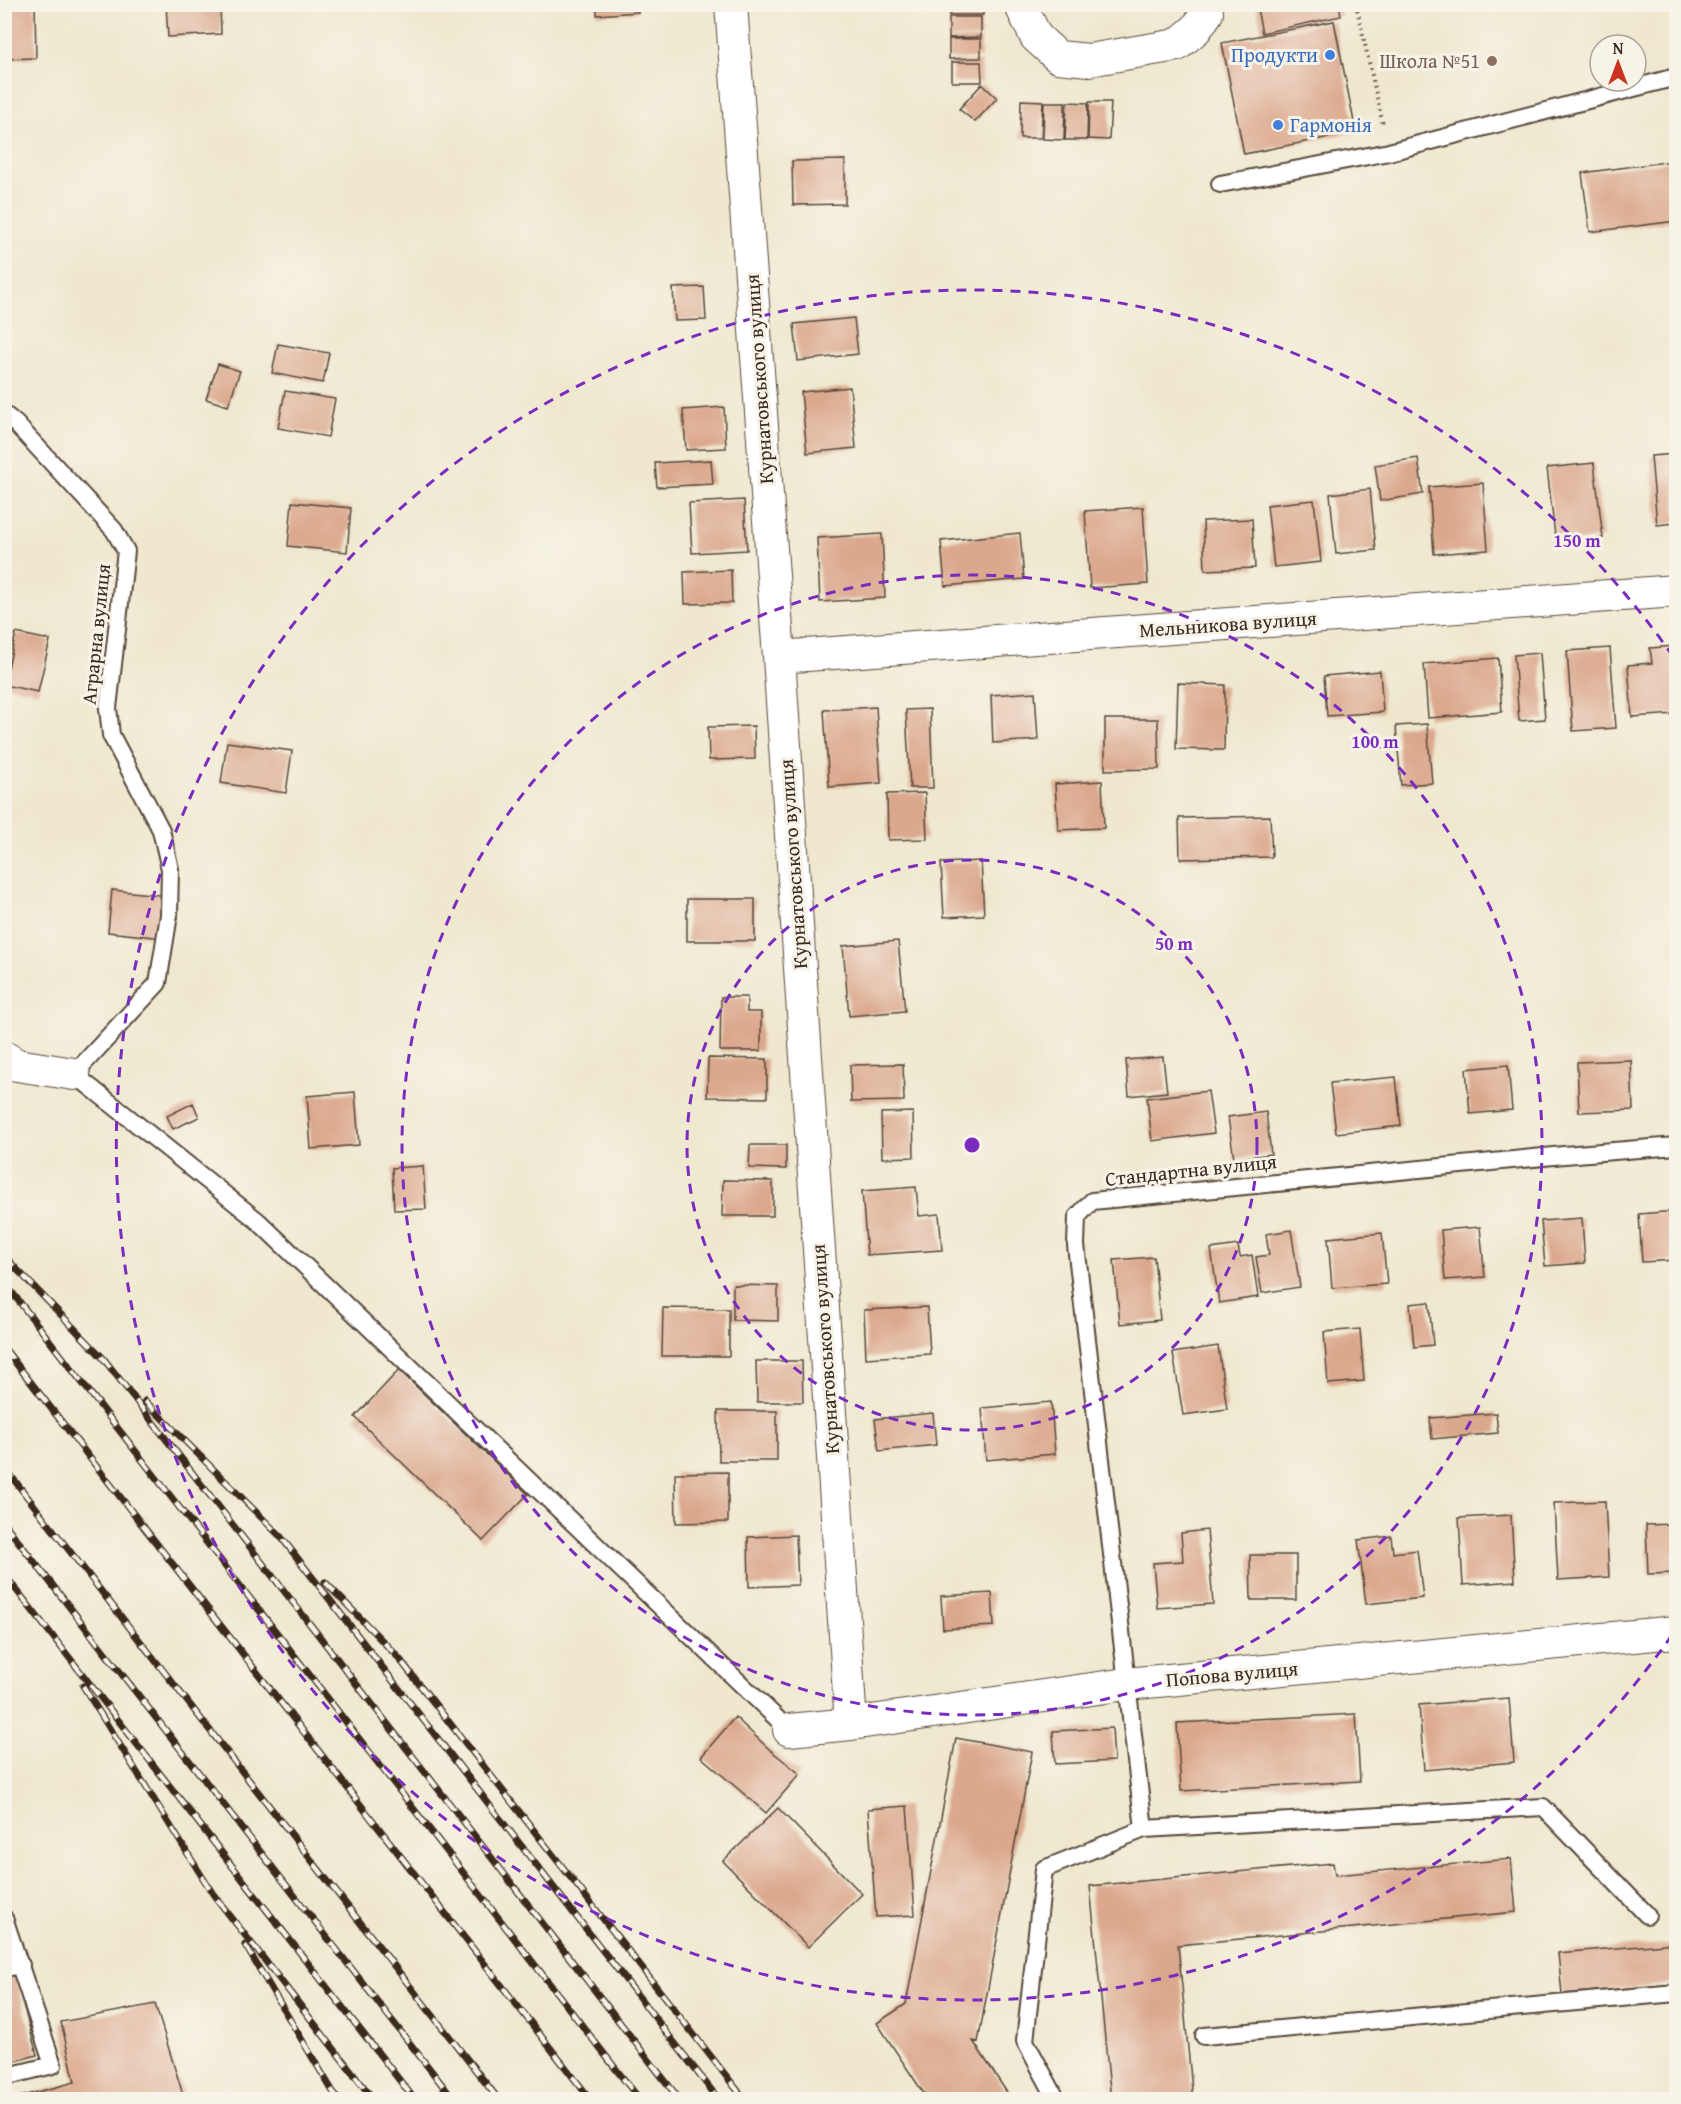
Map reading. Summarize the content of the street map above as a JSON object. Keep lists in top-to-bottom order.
{
  "streets": {
    "street": ["Курнатовського вулиця", "Мельникова вулиця", "Попова вулиця"],
    "lane": ["Аграрна вулиця", "Стандартна вулиця"]
  },
  "crossings": [
    ["Курнатовського вулиця", "Мельникова вулиця"],
    ["Курнатовського вулиця", "Попова вулиця"],
    ["Стандартна вулиця", "Попова вулиця"]
  ],
  "places": ["Продукти", "Школа №51", "Гармонія"],
  "north": "top",
  "rings": ["150 m", "100 m", "50 m"]
}
